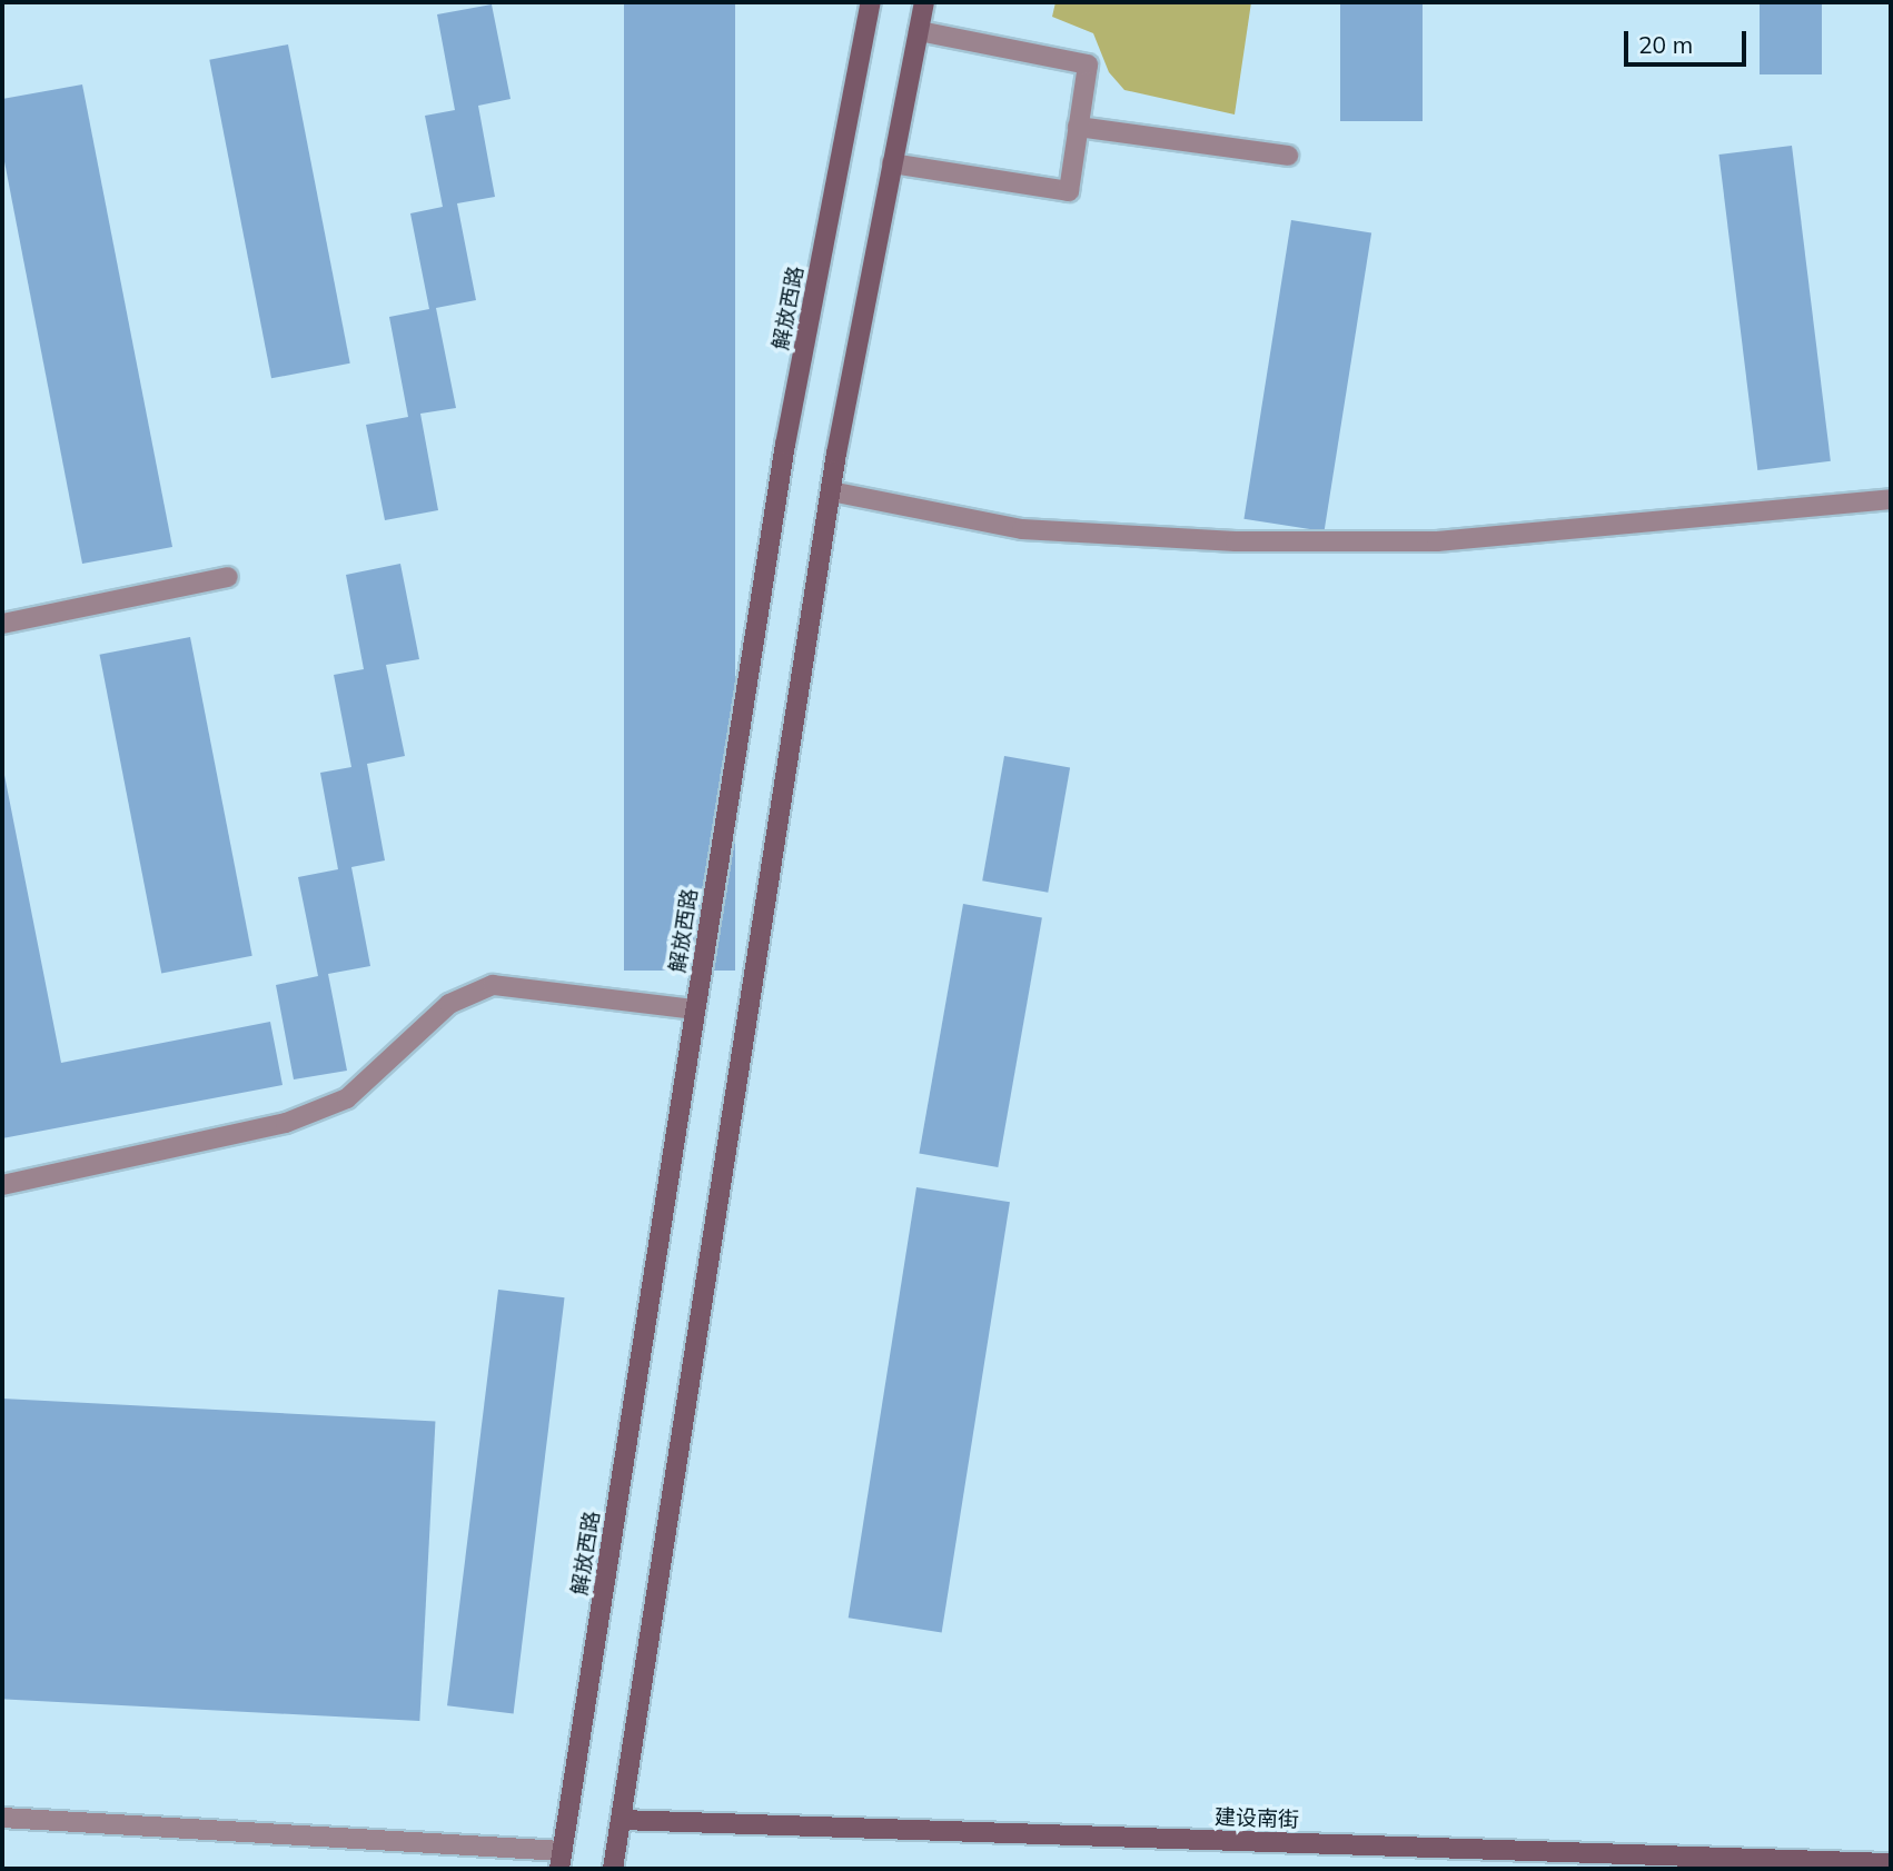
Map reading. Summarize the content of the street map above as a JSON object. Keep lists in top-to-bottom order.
{
  "streets": {
    "main road": ["解放西路", "建设南街"]
  },
  "scale_bar": "20 m"
}
